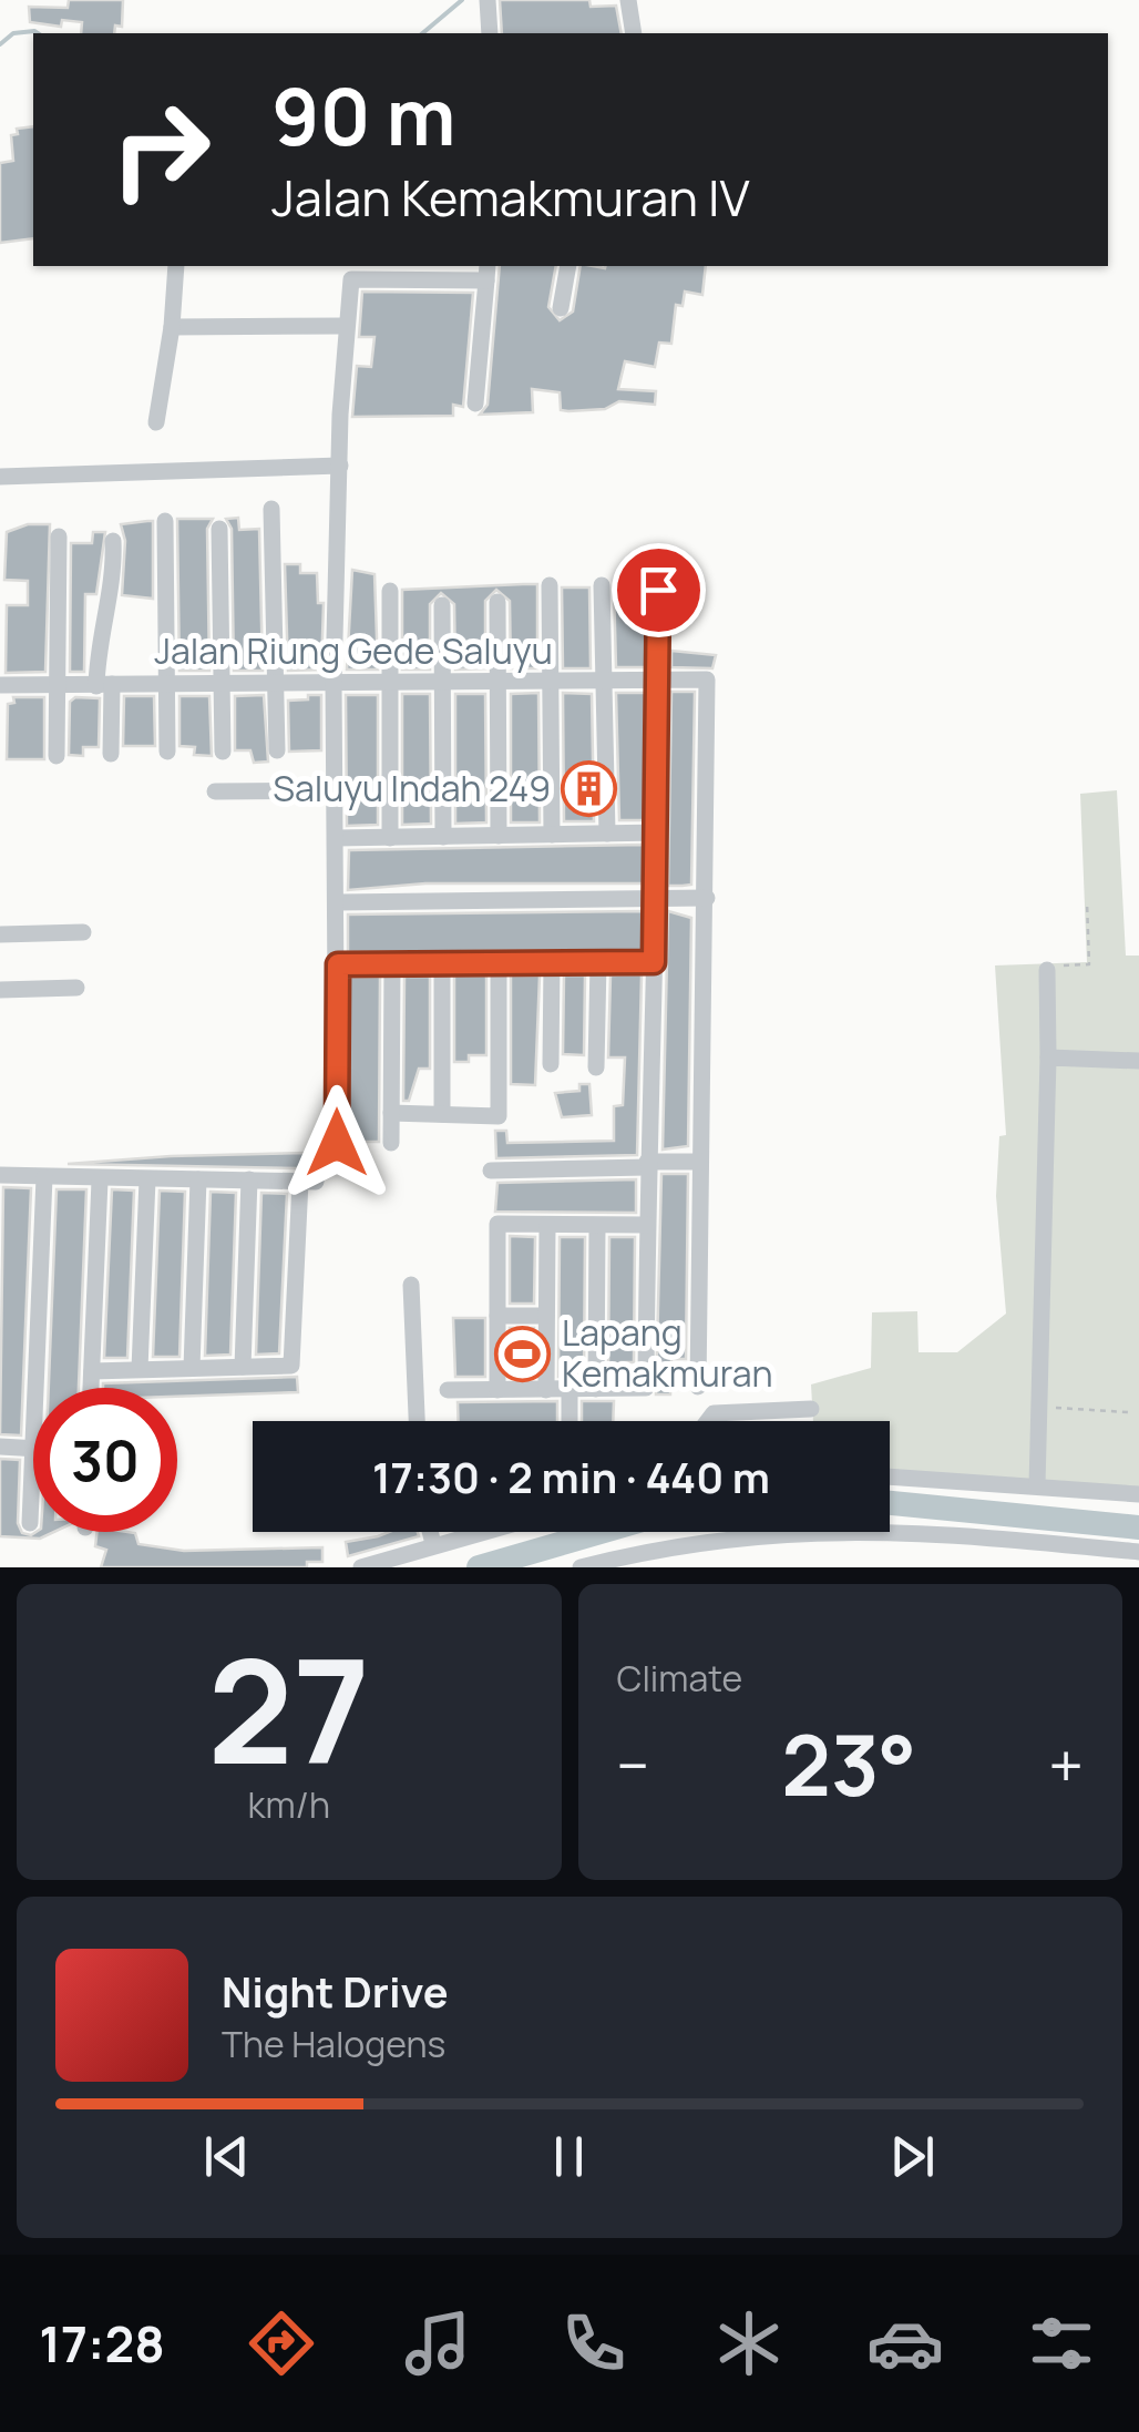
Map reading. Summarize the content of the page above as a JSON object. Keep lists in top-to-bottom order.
{
  "streets": {
    "street": ["Jalan Riung Gede Saluyu"]
  },
  "places": {
    "building": ["Saluyu Indah 249"],
    "sports": ["Lapang Kemakmuran"]
  },
  "page": {
    "turn": ["90 m", "Jalan Kemakmuran IV"],
    "limit": "30",
    "trip": "17:30 · 2 min · 440 m",
    "tile": [
      ["27", "km/h"],
      "Climate"
    ],
    "heat": ["−", "23°", "+"],
    "song": ["Night Drive", "The Halogens"],
    "tabs": "17:28"
  }
}
